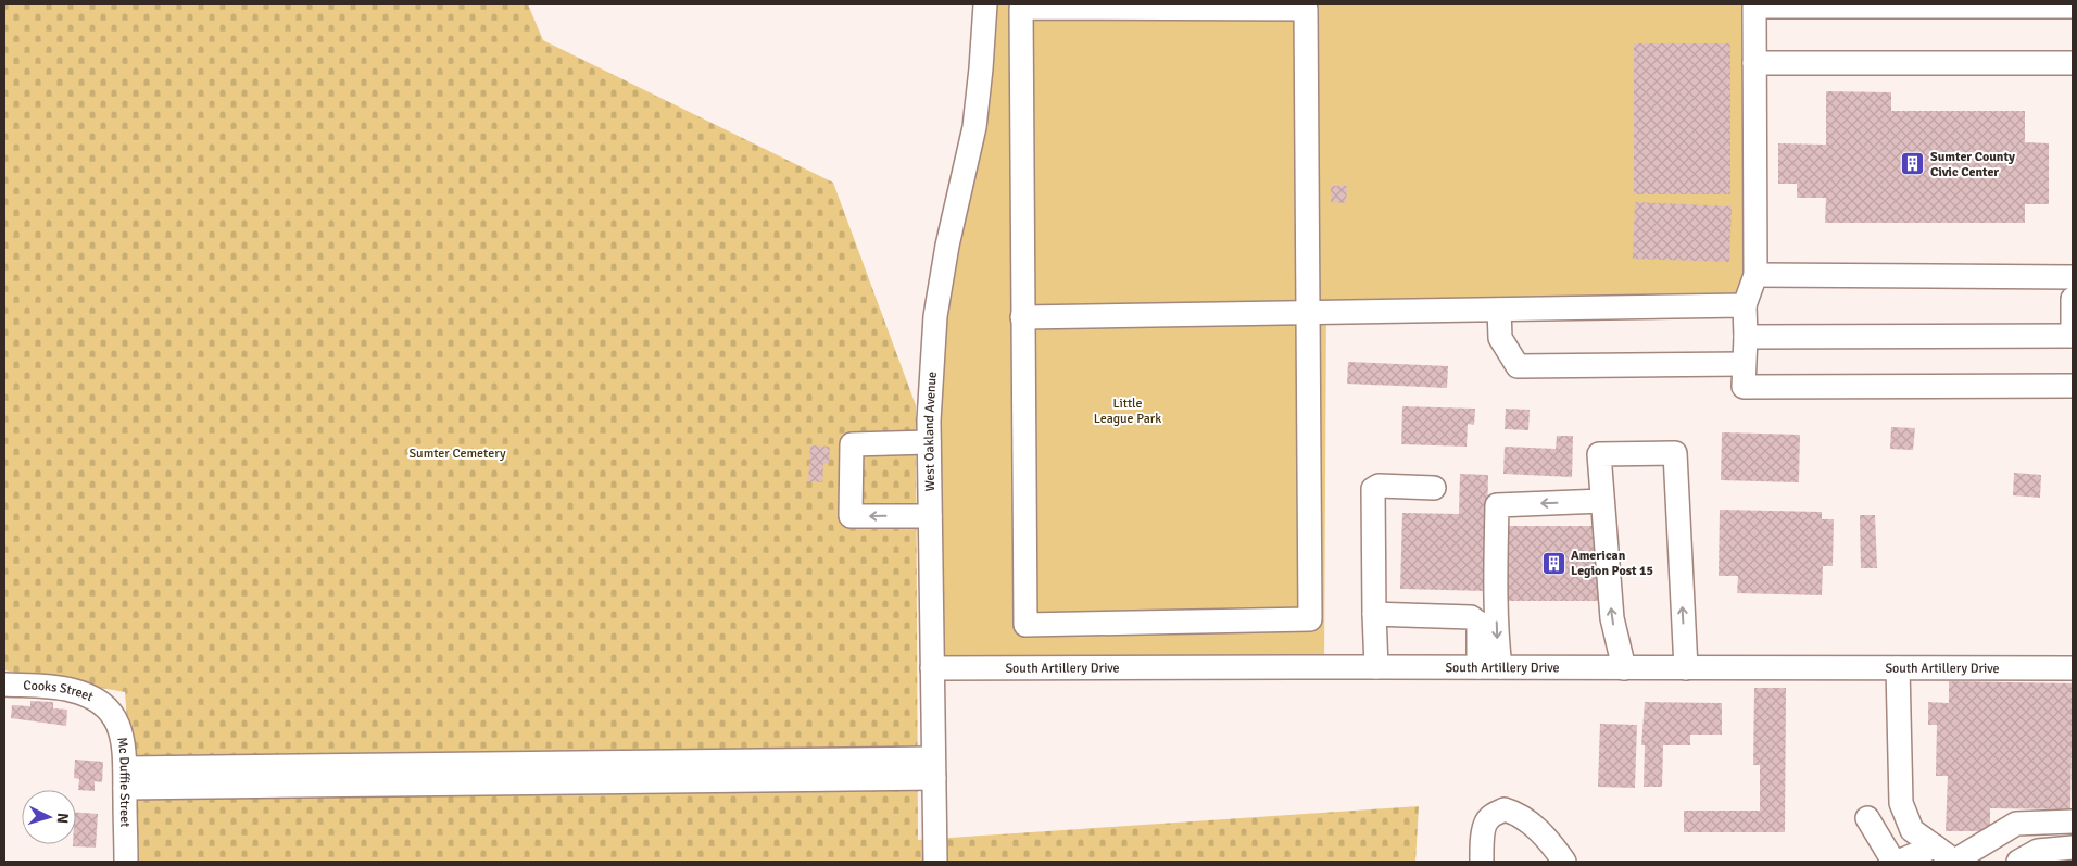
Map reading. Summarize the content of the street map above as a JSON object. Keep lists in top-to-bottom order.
{
  "streets": {
    "street": [
      "West Oakland Avenue",
      "South Artillery Drive",
      "Cooks Street",
      "Mc Duffie Street"
    ]
  },
  "crossings": [
    ["West Oakland Avenue", "South Artillery Drive"],
    ["Cooks Street", "Mc Duffie Street"]
  ],
  "parks": ["Little League Park", "Sumter Cemetery"],
  "places": {
    "building": ["Sumter County Civic Center", "American Legion Post 15"]
  },
  "north": "right"
}
